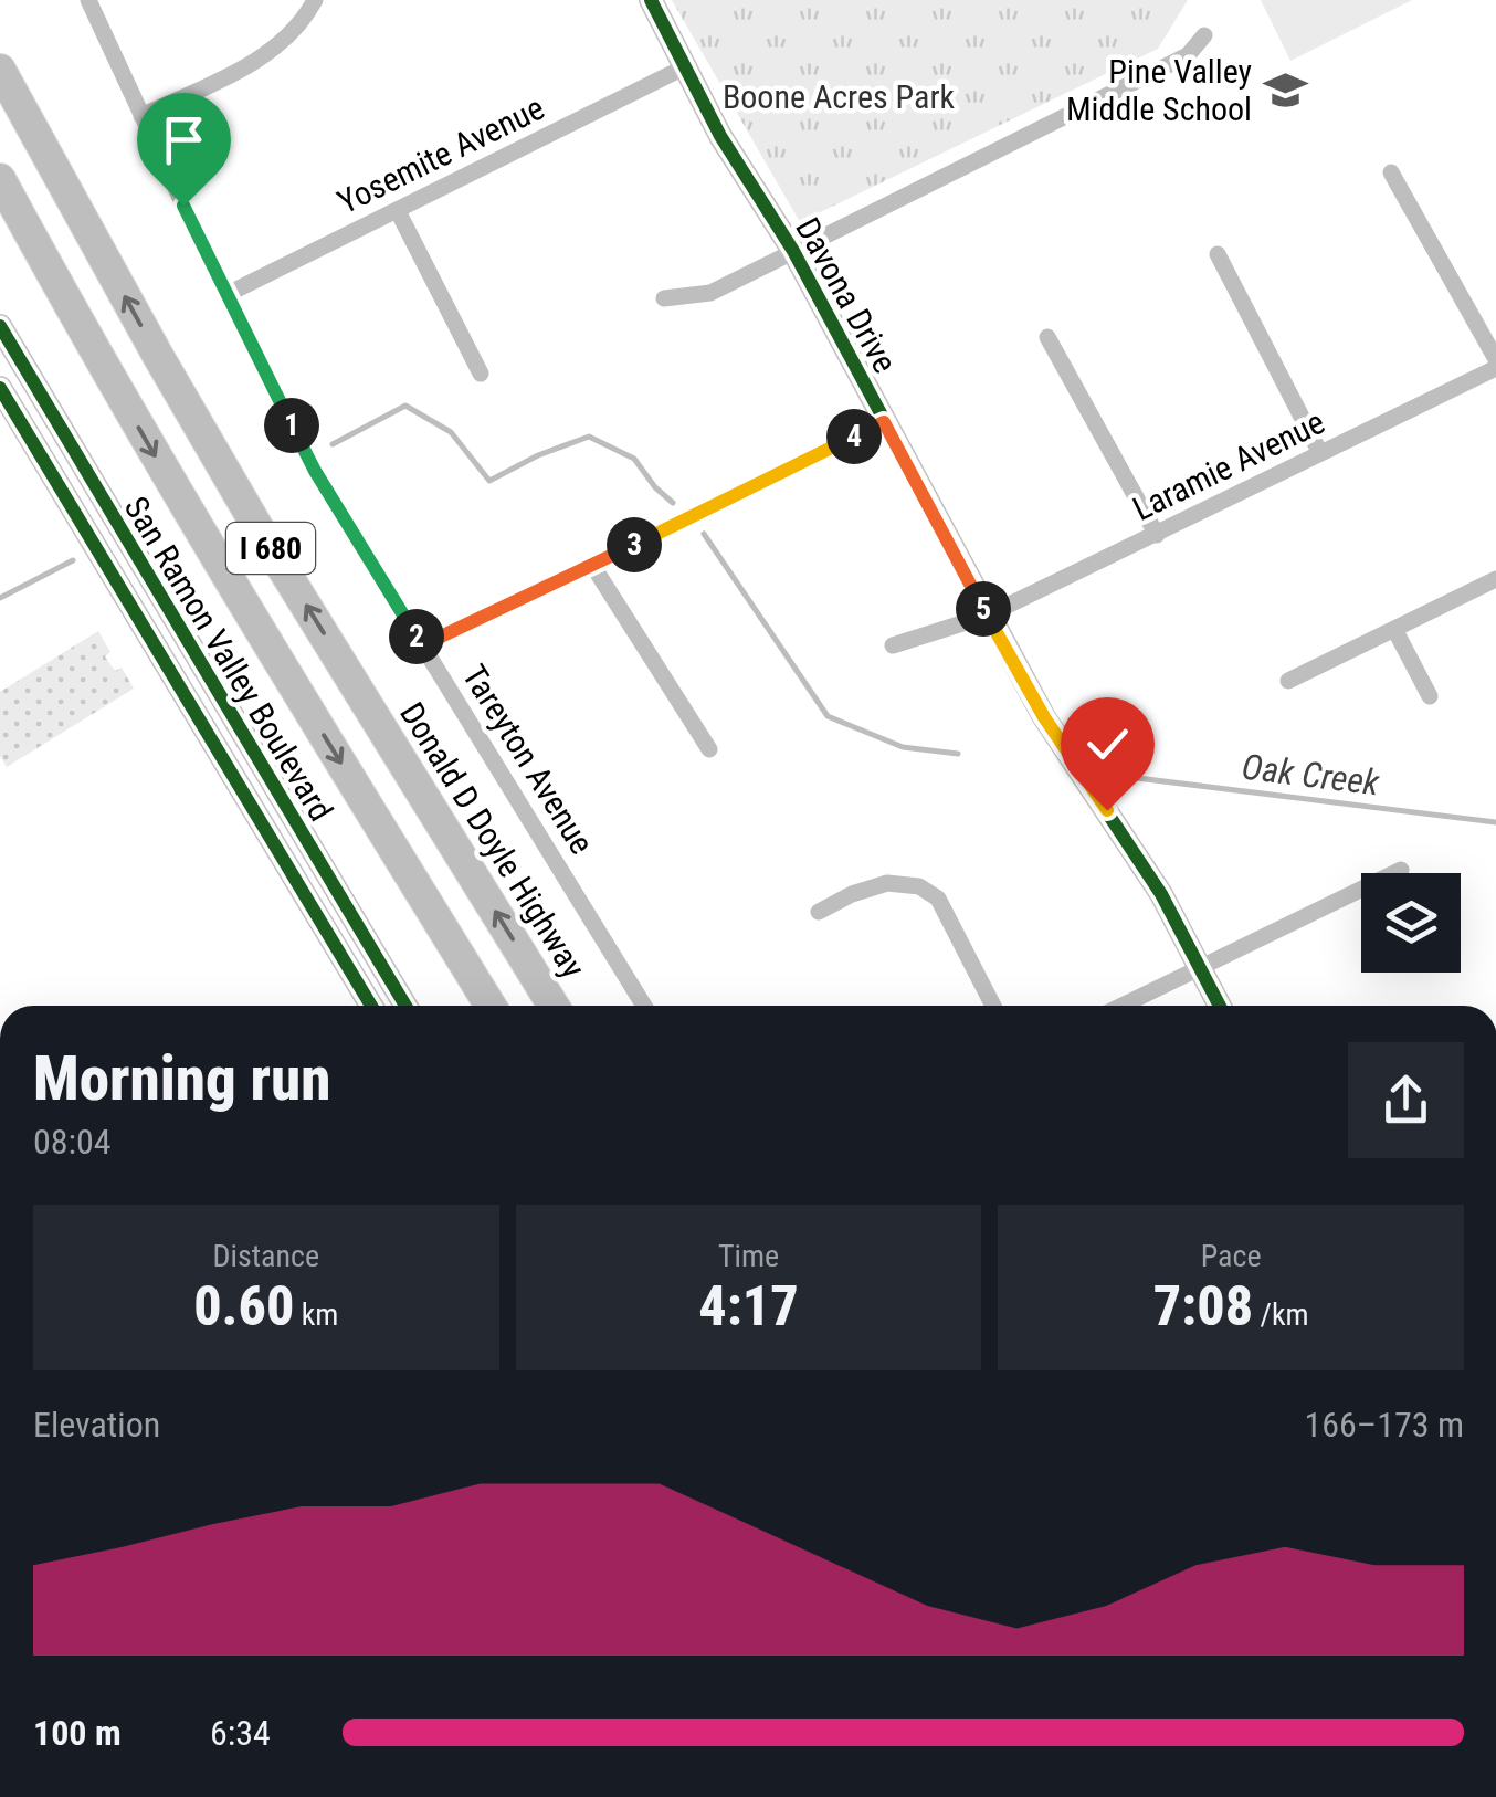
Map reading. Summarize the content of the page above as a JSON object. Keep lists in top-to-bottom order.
{
  "streets": {
    "highway": ["I 680", "Donald D Doyle Highway"],
    "main road": ["Davona Drive", "San Ramon Valley Boulevard"],
    "street": ["Yosemite Avenue", "Laramie Avenue", "Tareyton Avenue"]
  },
  "crossings": [
    ["Yosemite Avenue", "Davona Drive"],
    ["Yosemite Avenue", "Tareyton Avenue"],
    ["Davona Drive", "Laramie Avenue"]
  ],
  "water": ["Oak Creek"],
  "parks": ["Boone Acres Park"],
  "places": {
    "school or university": ["Pine Valley Middle School"]
  },
  "page": {
    "pins": [
      "1",
      "4",
      "3",
      "5",
      "2"
    ],
    "heading": ["Morning run", "08:04"],
    "stats": [
      ["Distance", "0.60 km"],
      ["Time", "4:17"],
      ["Pace", "7:08 /km"]
    ],
    "chart": ["Elevation", "166–173 m"],
    "list": [
      {
        "name": "100 m",
        "note": "6:34"
      }
    ]
  }
}
